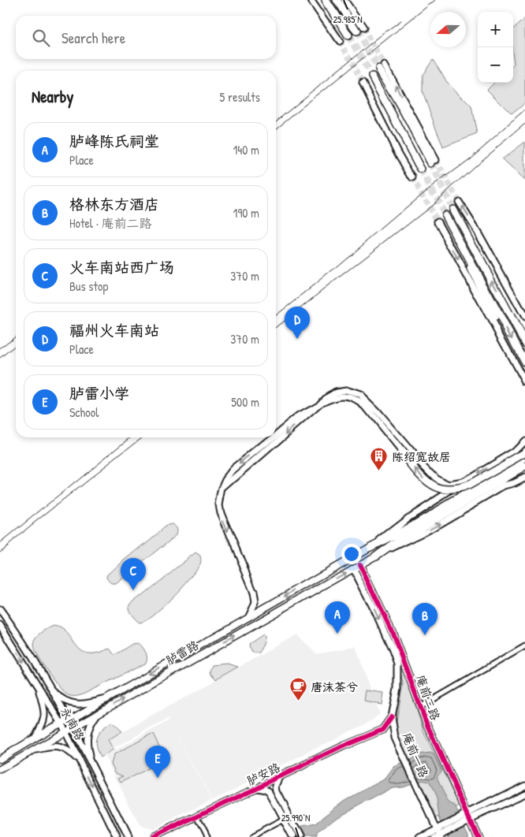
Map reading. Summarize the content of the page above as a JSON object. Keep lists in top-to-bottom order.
{
  "streets": {
    "main road": [
      "胪雷路",
      "庵前二路",
      "永南路",
      "庵前一路",
      "胪安路"
    ]
  },
  "crossings": [
    ["胪雷路", "庵前二路"],
    ["胪雷路", "永南路"],
    ["胪雷路", "庵前一路"]
  ],
  "one_way": ["庵前一路"],
  "places": {
    "building": ["陈绍宽故居"],
    "cafe": ["唐沫茶兮"]
  },
  "north": "left",
  "page": {
    "map_buttons": ["+", "−"],
    "search": "Search here",
    "heading": ["Nearby", "5 results"],
    "list": [
      {
        "mark": "A",
        "name": "胪峰陈氏祠堂",
        "note": "Place",
        "value": "140 m"
      },
      {
        "mark": "B",
        "name": "格林东方酒店",
        "note": "Hotel · 庵前二路",
        "value": "190 m"
      },
      {
        "mark": "C",
        "name": "火车南站西广场",
        "note": "Bus stop",
        "value": "370 m"
      },
      {
        "mark": "D",
        "name": "福州火车南站",
        "note": "Place",
        "value": "370 m"
      },
      {
        "mark": "E",
        "name": "胪雷小学",
        "note": "School",
        "value": "500 m"
      }
    ],
    "pins": [
      "D",
      "C",
      "A",
      "B",
      "E"
    ]
  },
  "coordinates": ["25.985°N", "25.990°N"]
}
